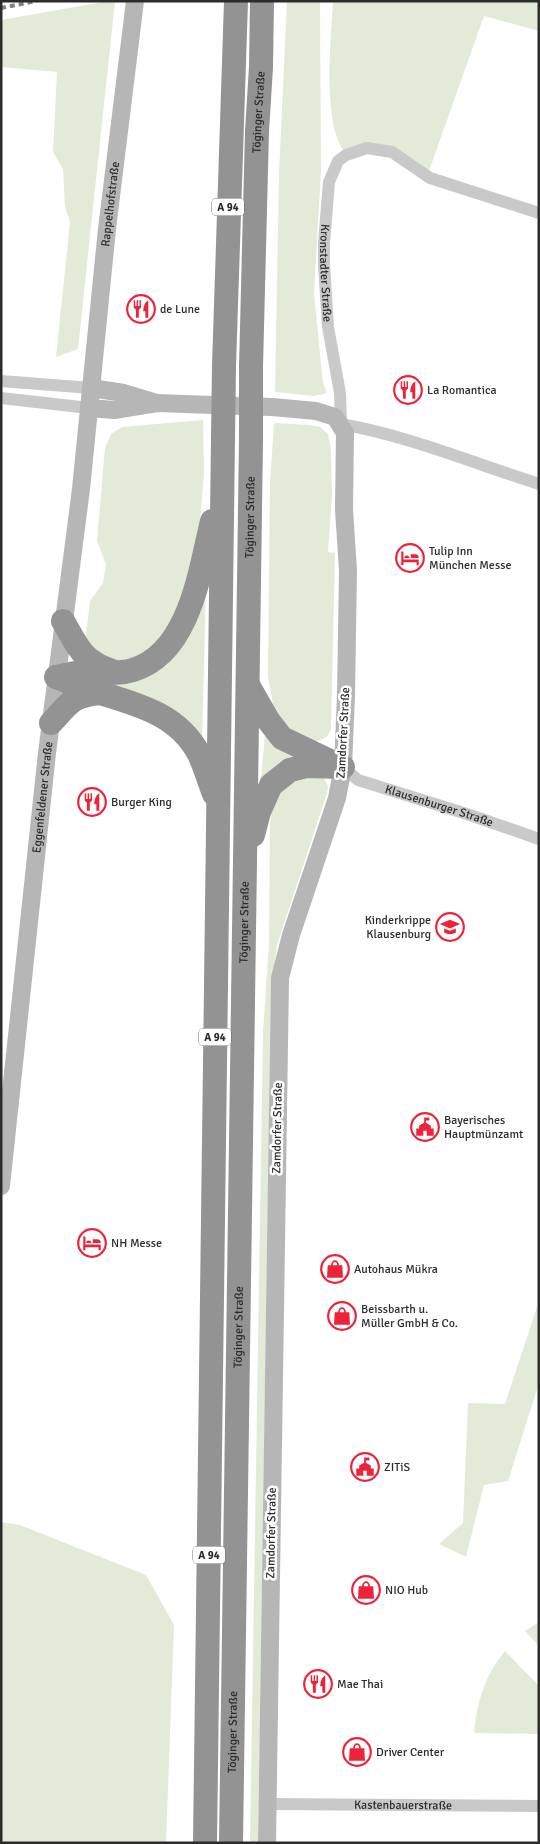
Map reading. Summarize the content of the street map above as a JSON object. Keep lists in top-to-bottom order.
{
  "streets": {
    "highway": ["Töginger Straße", "A 94"],
    "street": [
      "Rappelhofstraße",
      "Kronstadter Straße",
      "Zamdorfer Straße",
      "Eggenfeldener Straße",
      "Klausenburger Straße",
      "Kastenbauerstraße"
    ]
  },
  "crossings": [
    ["Rappelhofstraße", "Eggenfeldener Straße"],
    ["Kronstadter Straße", "Zamdorfer Straße"],
    ["Zamdorfer Straße", "Klausenburger Straße"],
    ["Zamdorfer Straße", "Kastenbauerstraße"]
  ],
  "places": {
    "restaurant": [
      "de Lune",
      "La Romantica",
      "Burger King",
      "Mae Thai"
    ],
    "hotel": ["Tulip Inn München Messe", "NH Messe"],
    "school or university": ["Kinderkrippe Klausenburg"],
    "public building": ["Bayerisches Hauptmünzamt", "ZITiS"],
    "shop": [
      "Autohaus Mükra",
      "Beissbarth u. Müller GmbH & Co.",
      "NIO Hub",
      "Driver Center"
    ]
  }
}
